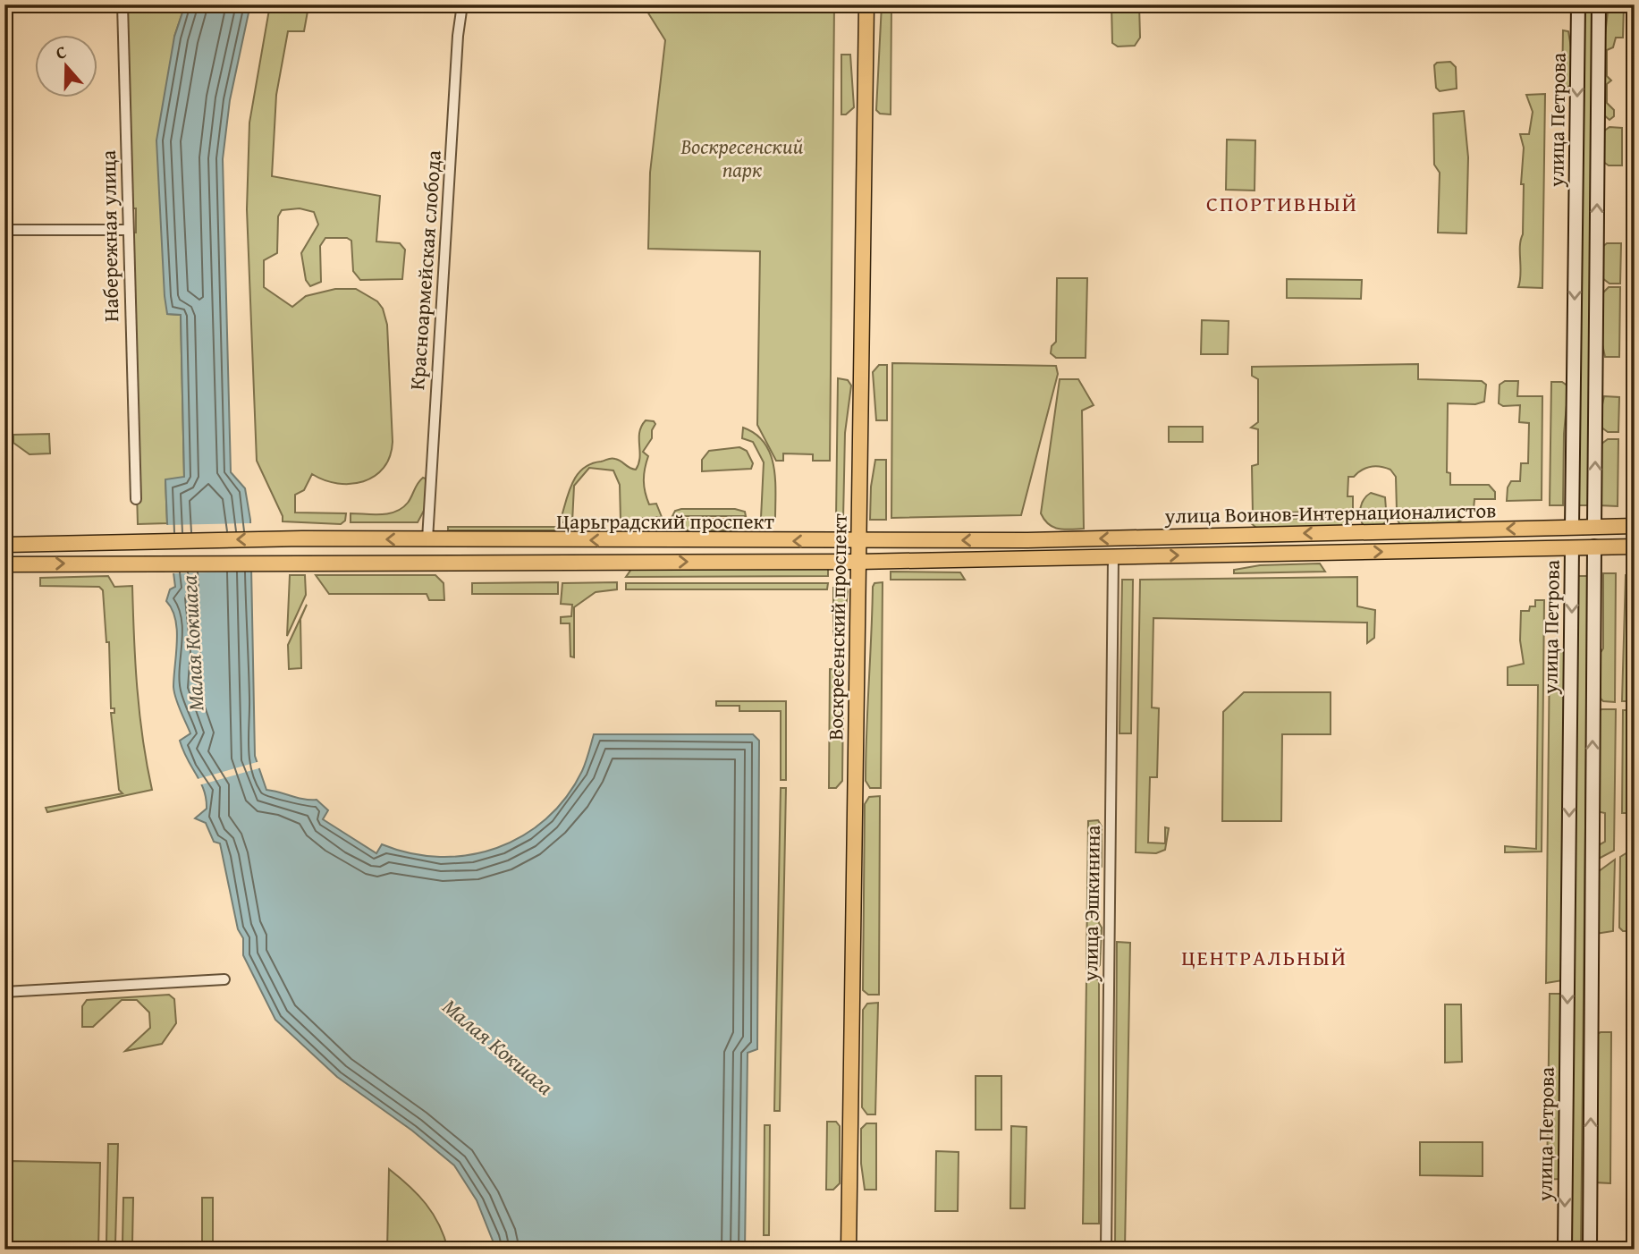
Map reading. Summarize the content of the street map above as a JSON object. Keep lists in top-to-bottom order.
{
  "streets": {
    "main road": [
      "улица Петрова",
      "улица Воинов-Интернационалистов",
      "Царьградский проспект",
      "Воскресенский проспект"
    ],
    "street": ["Набережная улица", "Красноармейская слобода", "улица Эшкинина"]
  },
  "crossings": [
    ["улица Петрова", "улица Воинов-Интернационалистов"],
    ["Красноармейская слобода", "Царьградский проспект"],
    ["улица Воинов-Интернационалистов", "Царьградский проспект"],
    ["улица Воинов-Интернационалистов", "улица Эшкинина"],
    ["Царьградский проспект", "Воскресенский проспект"]
  ],
  "districts": ["СПОРТИВНЫЙ", "ЦЕНТРАЛЬНЫЙ"],
  "water": ["Малая Кокшага"],
  "parks": ["Воскресенский парк"],
  "north": "top"
}
